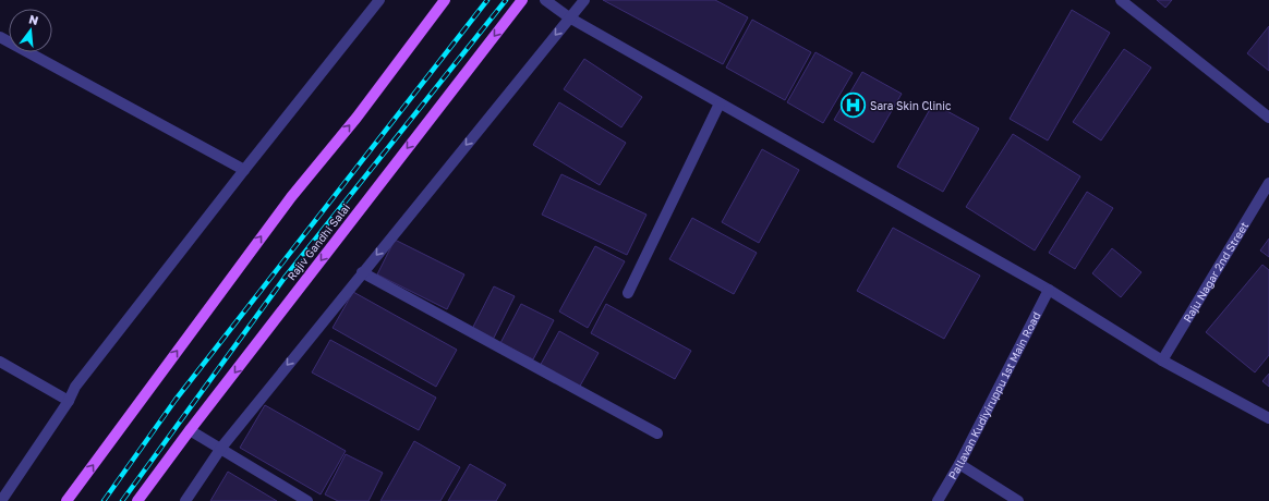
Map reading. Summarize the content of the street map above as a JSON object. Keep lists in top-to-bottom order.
{
  "streets": {
    "main road": ["Rajiv Gandhi Salai"],
    "street": ["Raju Nagar 2nd Street", "Pallavan Kudiyiruppu 1st Main Road"]
  },
  "places": {
    "hospital": ["Sara Skin Clinic"]
  },
  "north": "top"
}
